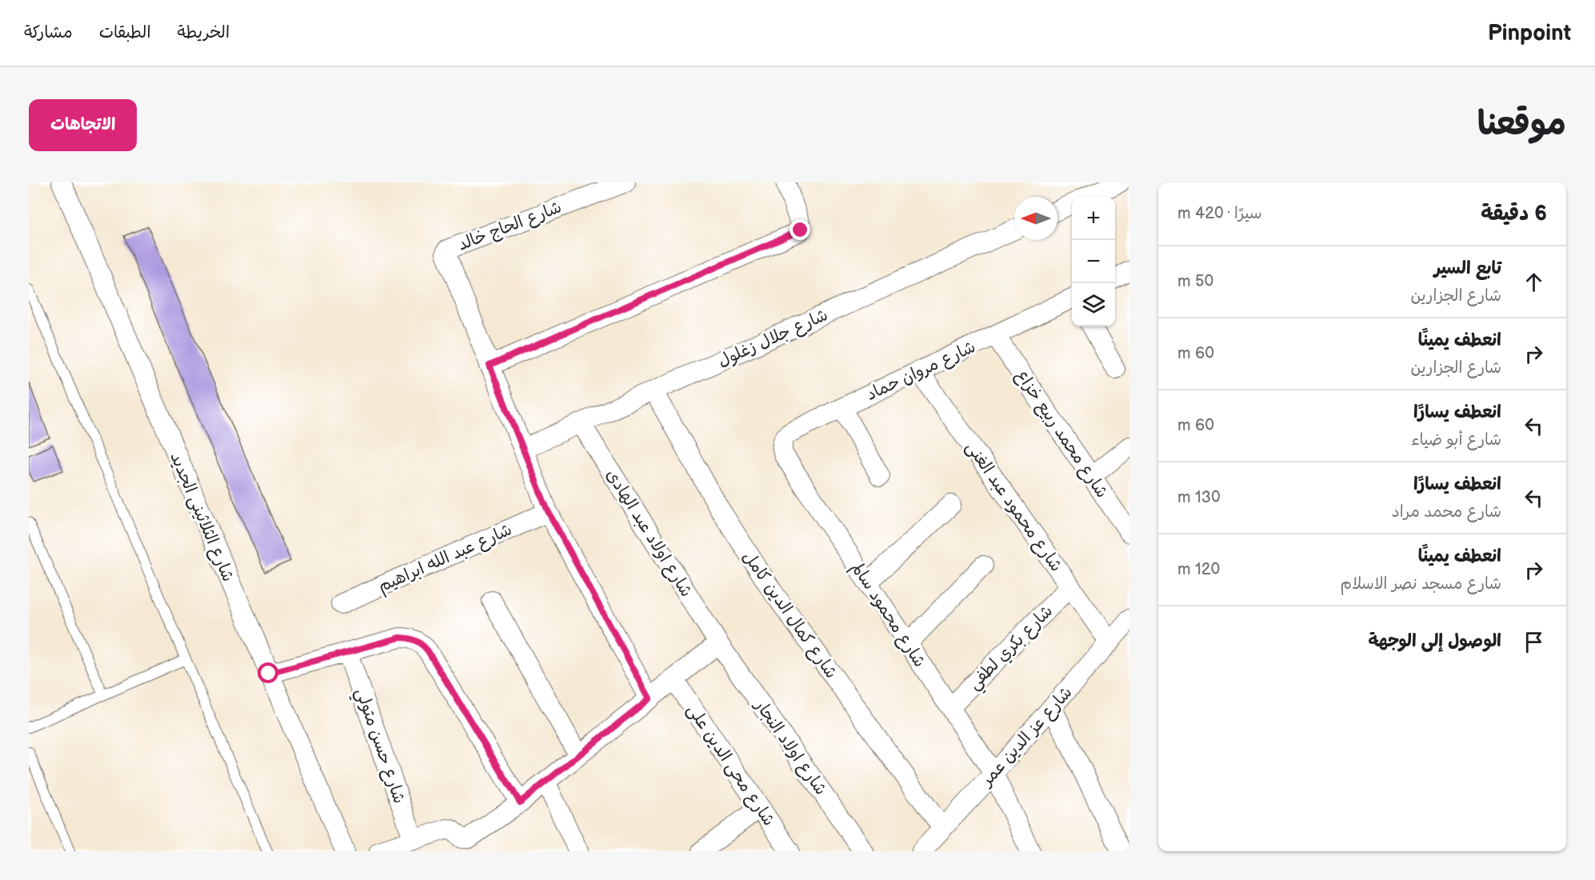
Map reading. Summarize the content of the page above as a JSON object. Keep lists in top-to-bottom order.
{
  "streets": {
    "street": [
      "شارع الحاج خالد",
      "شارع جلال زغلول",
      "شارع مروان حماد",
      "شارع محمد ربيع خزاع",
      "شارع محمود عبد الغنى",
      "شارع الثلاثينى الجديد",
      "شارع اولاد عبد الهادى",
      "شارع عبد الله ابراهيم",
      "شارع كمال الدين كامل",
      "شارع محمود سالم",
      "شارع بكري لطفي",
      "شارع عز الدين عمر",
      "شارع حسن متولي",
      "شارع اولاد النجار",
      "شارع محى الدين على"
    ]
  },
  "crossings": [
    ["شارع جلال زغلول", "شارع اولاد عبد الهادى"],
    ["شارع جلال زغلول", "شارع كمال الدين كامل"],
    ["شارع مروان حماد", "شارع محمد ربيع خزاع"],
    ["شارع مروان حماد", "شارع محمود عبد الغنى"],
    ["شارع مروان حماد", "شارع محمود سالم"],
    ["شارع محمود عبد الغنى", "شارع بكري لطفي"],
    ["شارع محمود عبد الغنى", "شارع عز الدين عمر"],
    ["شارع اولاد عبد الهادى", "شارع اولاد النجار"],
    ["شارع كمال الدين كامل", "شارع عز الدين عمر"],
    ["شارع محمود سالم", "شارع بكري لطفي"],
    ["شارع محمود سالم", "شارع عز الدين عمر"]
  ],
  "north": "left",
  "page": {
    "header": "Pinpoint",
    "nav": ["الخريطة", "الطبقات", "مشاركة"],
    "title": "موقعنا",
    "buttons": "الاتجاهات",
    "heading": ["6 دقيقة", "سيرًا · 420 m"],
    "map_buttons": ["+", "−"],
    "list": [
      ["تابع السير", "شارع الجزارين", "50 m"],
      ["انعطف يمينًا", "شارع الجزارين", "60 m"],
      ["انعطف يسارًا", "شارع أبو ضياء", "60 m"],
      ["انعطف يسارًا", "شارع محمد مراد", "130 m"],
      ["انعطف يمينًا", "شارع مسجد نصر الاسلام", "120 m"],
      "الوصول إلى الوجهة"
    ]
  }
}
